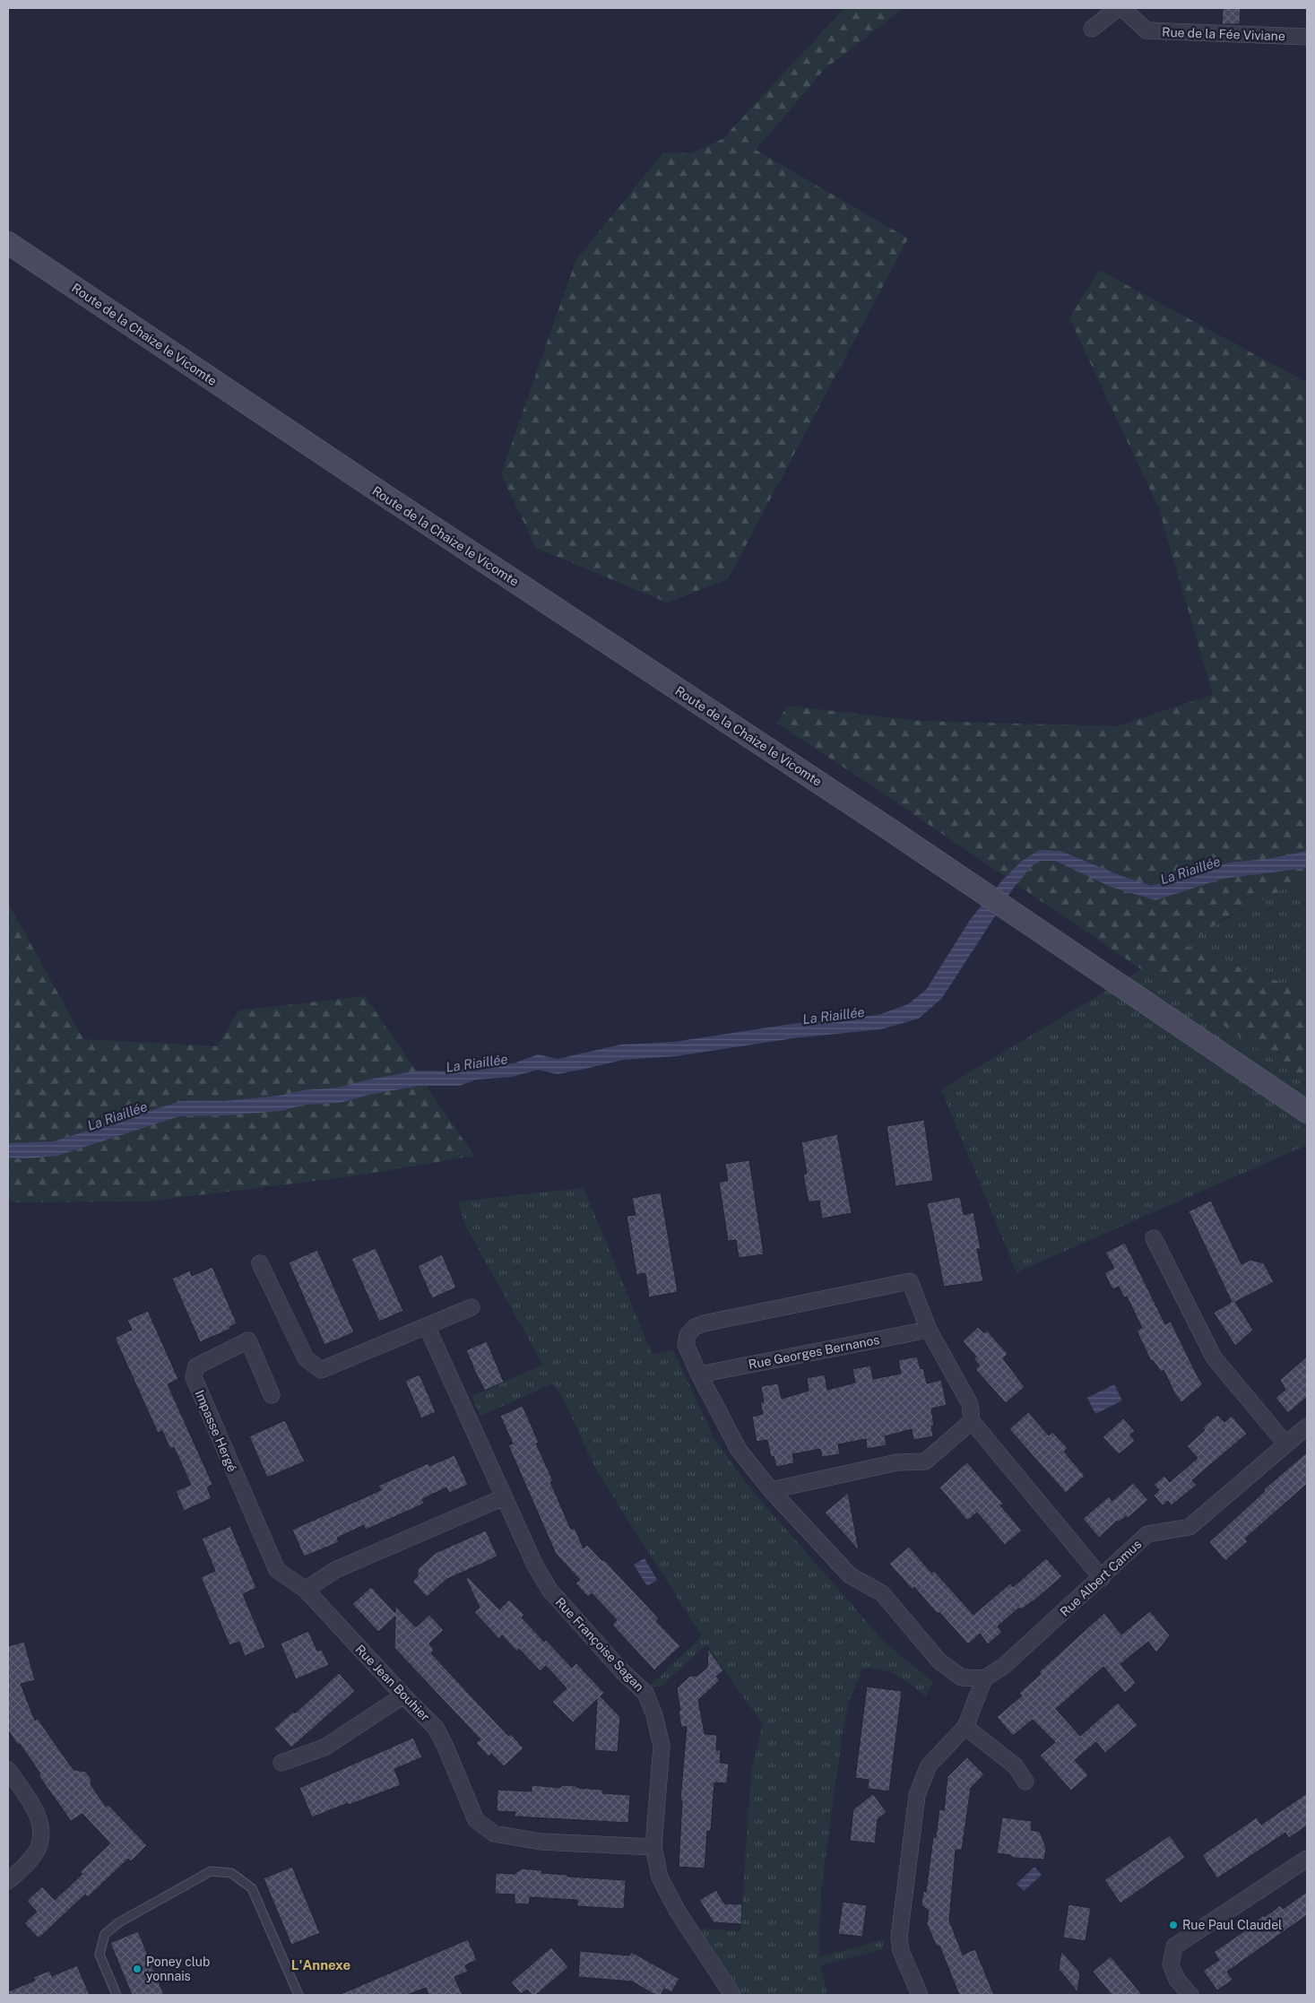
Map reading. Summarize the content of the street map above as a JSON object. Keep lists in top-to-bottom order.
{
  "streets": {
    "main road": ["Route de la Chaize le Vicomte"],
    "street": [
      "Rue de la Fée Viviane",
      "Rue Georges Bernanos",
      "Impasse Hergé",
      "Rue Albert Camus",
      "Rue Françoise Sagan",
      "Rue Jean Bouhier"
    ]
  },
  "crossings": [
    ["Impasse Hergé", "Rue Jean Bouhier"],
    ["Rue Françoise Sagan", "Rue Jean Bouhier"]
  ],
  "districts": ["L'Annexe"],
  "water": ["La Riaillée"],
  "places": ["Rue Paul Claudel", "Poney club yonnais"]
}
